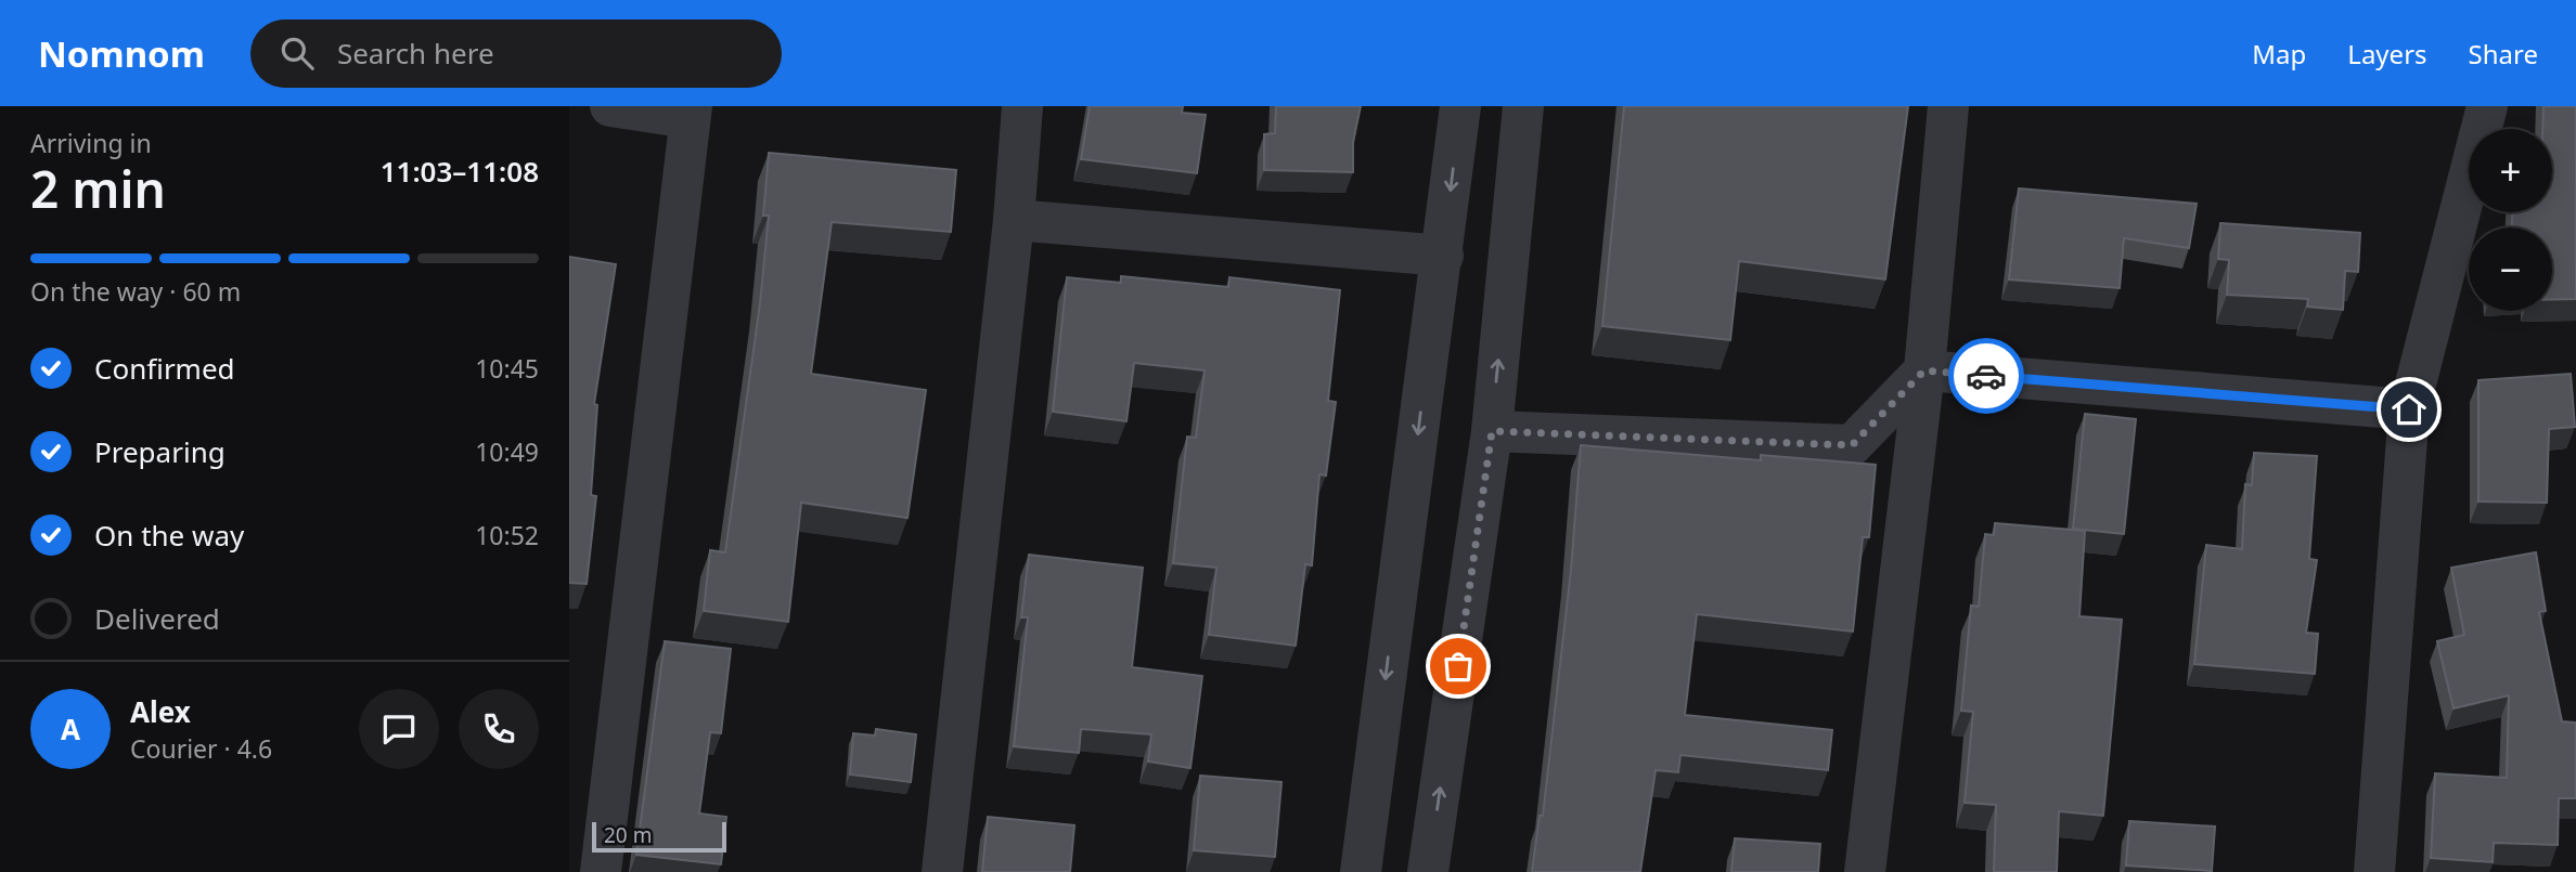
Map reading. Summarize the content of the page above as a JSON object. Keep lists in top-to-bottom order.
{
  "scale_bar": "20 m",
  "page": {
    "header": "Nomnom",
    "search": "Search here",
    "nav": ["Map", "Layers", "Share"],
    "heading": ["2 min", "Arriving in", "11:03–11:08"],
    "panel": ["Alex", "Courier · 4.6"],
    "map_buttons": ["+", "−"],
    "bar": "On the way · 60 m",
    "list": [
      ["Confirmed", "10:45"],
      ["Preparing", "10:49"],
      ["On the way", "10:52"],
      "Delivered"
    ],
    "round": "A",
    "scale": "20 m"
  }
}
